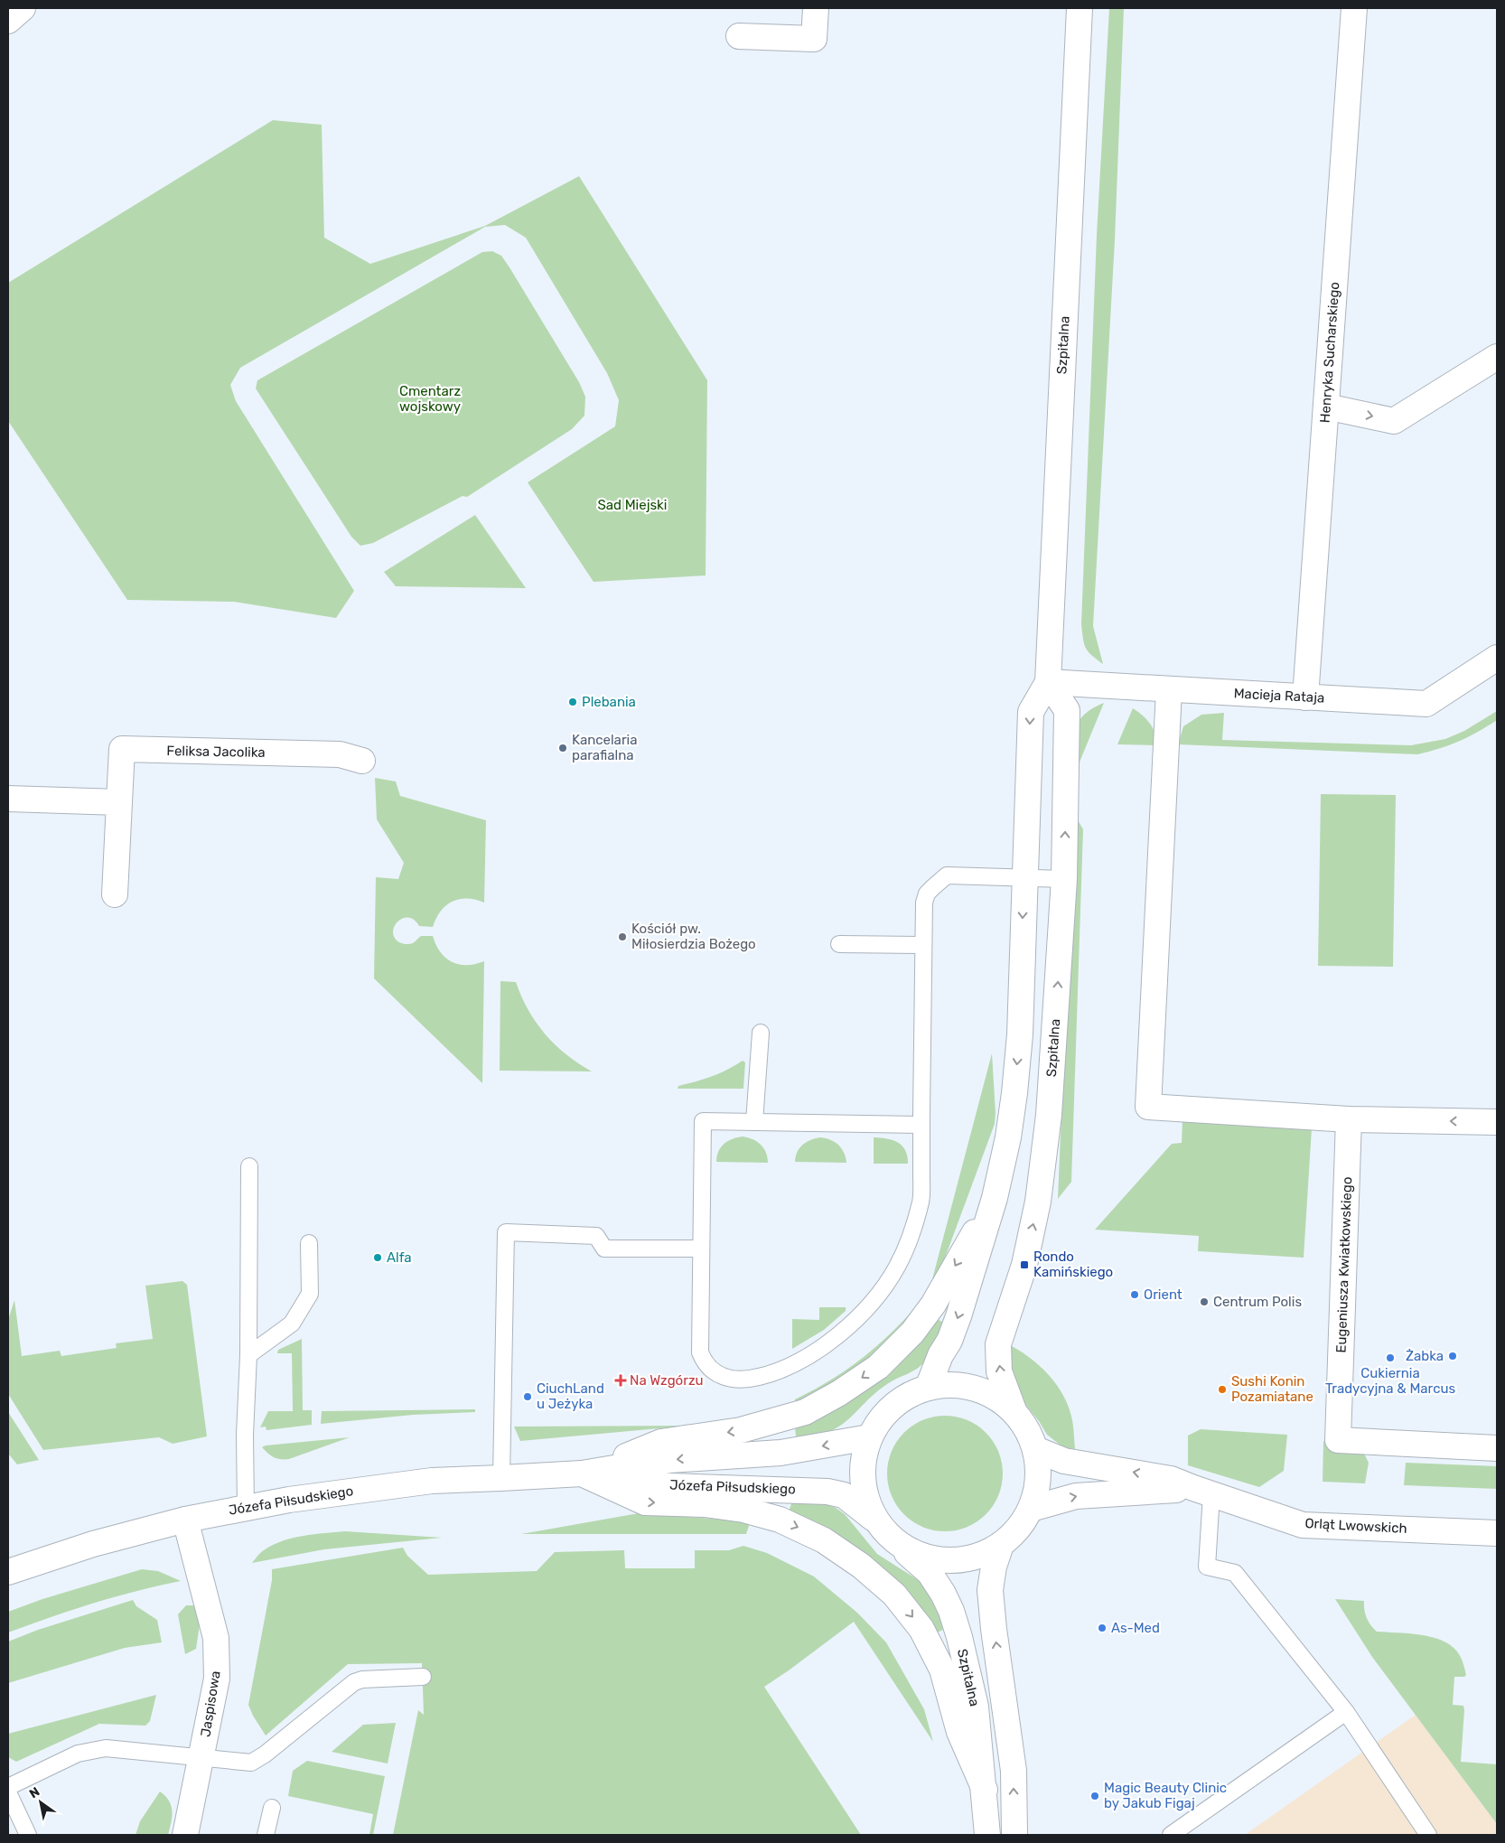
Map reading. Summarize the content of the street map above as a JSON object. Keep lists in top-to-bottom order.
{
  "streets": {
    "street": [
      "Szpitalna",
      "Henryka Sucharskiego",
      "Macieja Rataja",
      "Feliksa Jacolika",
      "Eugeniusza Kwiatkowskiego",
      "Józefa Piłsudskiego",
      "Orląt Lwowskich",
      "Jaspisowa"
    ]
  },
  "crossings": [
    ["Szpitalna", "Macieja Rataja"],
    ["Henryka Sucharskiego", "Macieja Rataja"],
    ["Józefa Piłsudskiego", "Jaspisowa"]
  ],
  "parks": ["Cmentarz wojskowy", "Sad Miejski"],
  "places": {
    "other": [
      "Plebania",
      "Kancelaria parafialna",
      "Kościół pw. Miłosierdzia Bożego",
      "Alfa",
      "Orient",
      "Centrum Polis",
      "Żabka",
      "Cukiernia Tradycyjna & Marcus",
      "Sushi Konin Pozamiatane",
      "CiuchLand u Jeżyka",
      "As-Med",
      "Magic Beauty Clinic by Jakub Figaj"
    ],
    "transit": ["Rondo Kamińskiego"],
    "health": ["Na Wzgórzu"]
  },
  "north": "top left"
}
